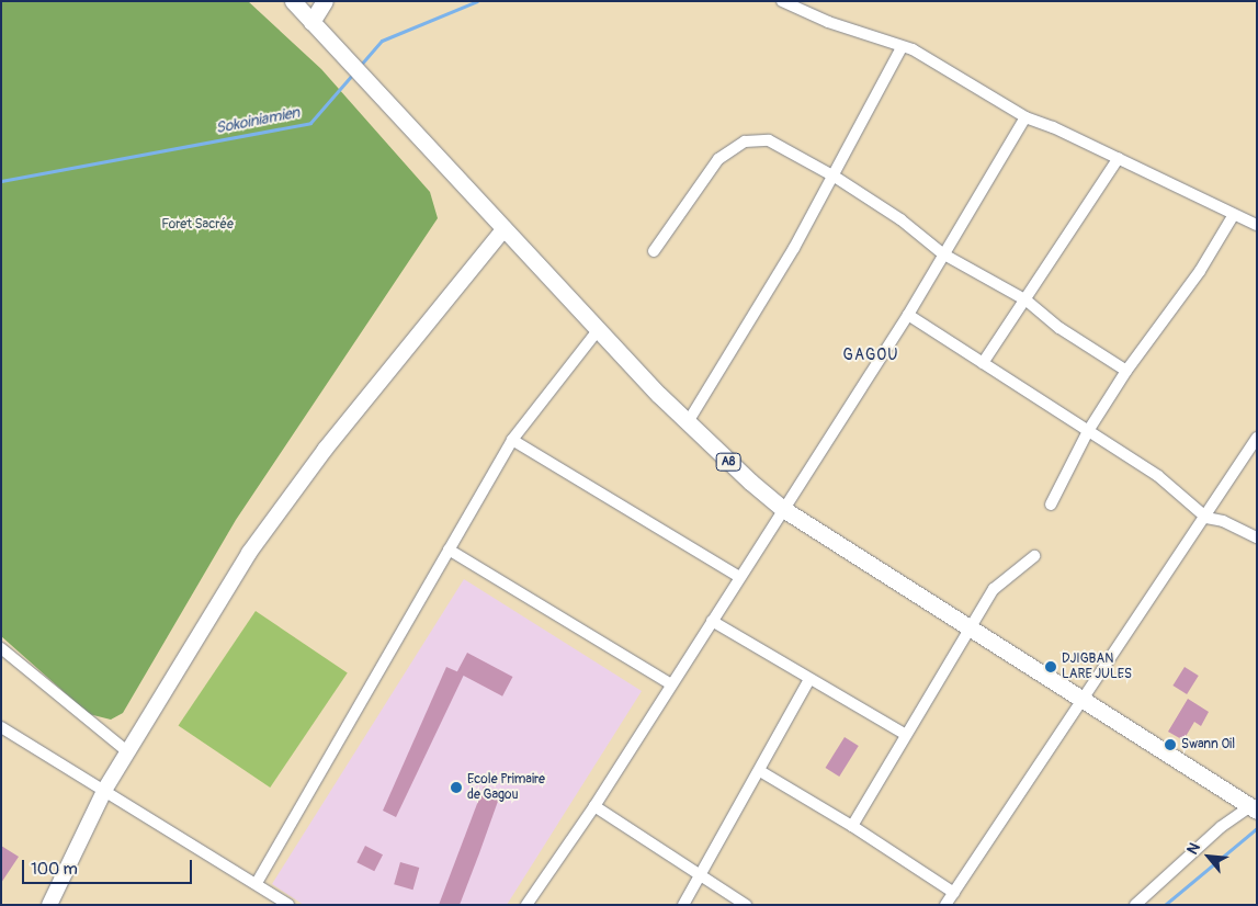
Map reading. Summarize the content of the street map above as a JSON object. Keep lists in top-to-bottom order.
{
  "streets": {
    "main road": ["A8"]
  },
  "districts": ["GAGOU"],
  "water": ["Sokoiniamien"],
  "parks": ["Foret Sacrée"],
  "places": ["DJIGBAN LARE JULES", "Swann Oil", "Ecole Primaire de Gagou"],
  "scale_bar": "100 m",
  "north": "top left"
}
